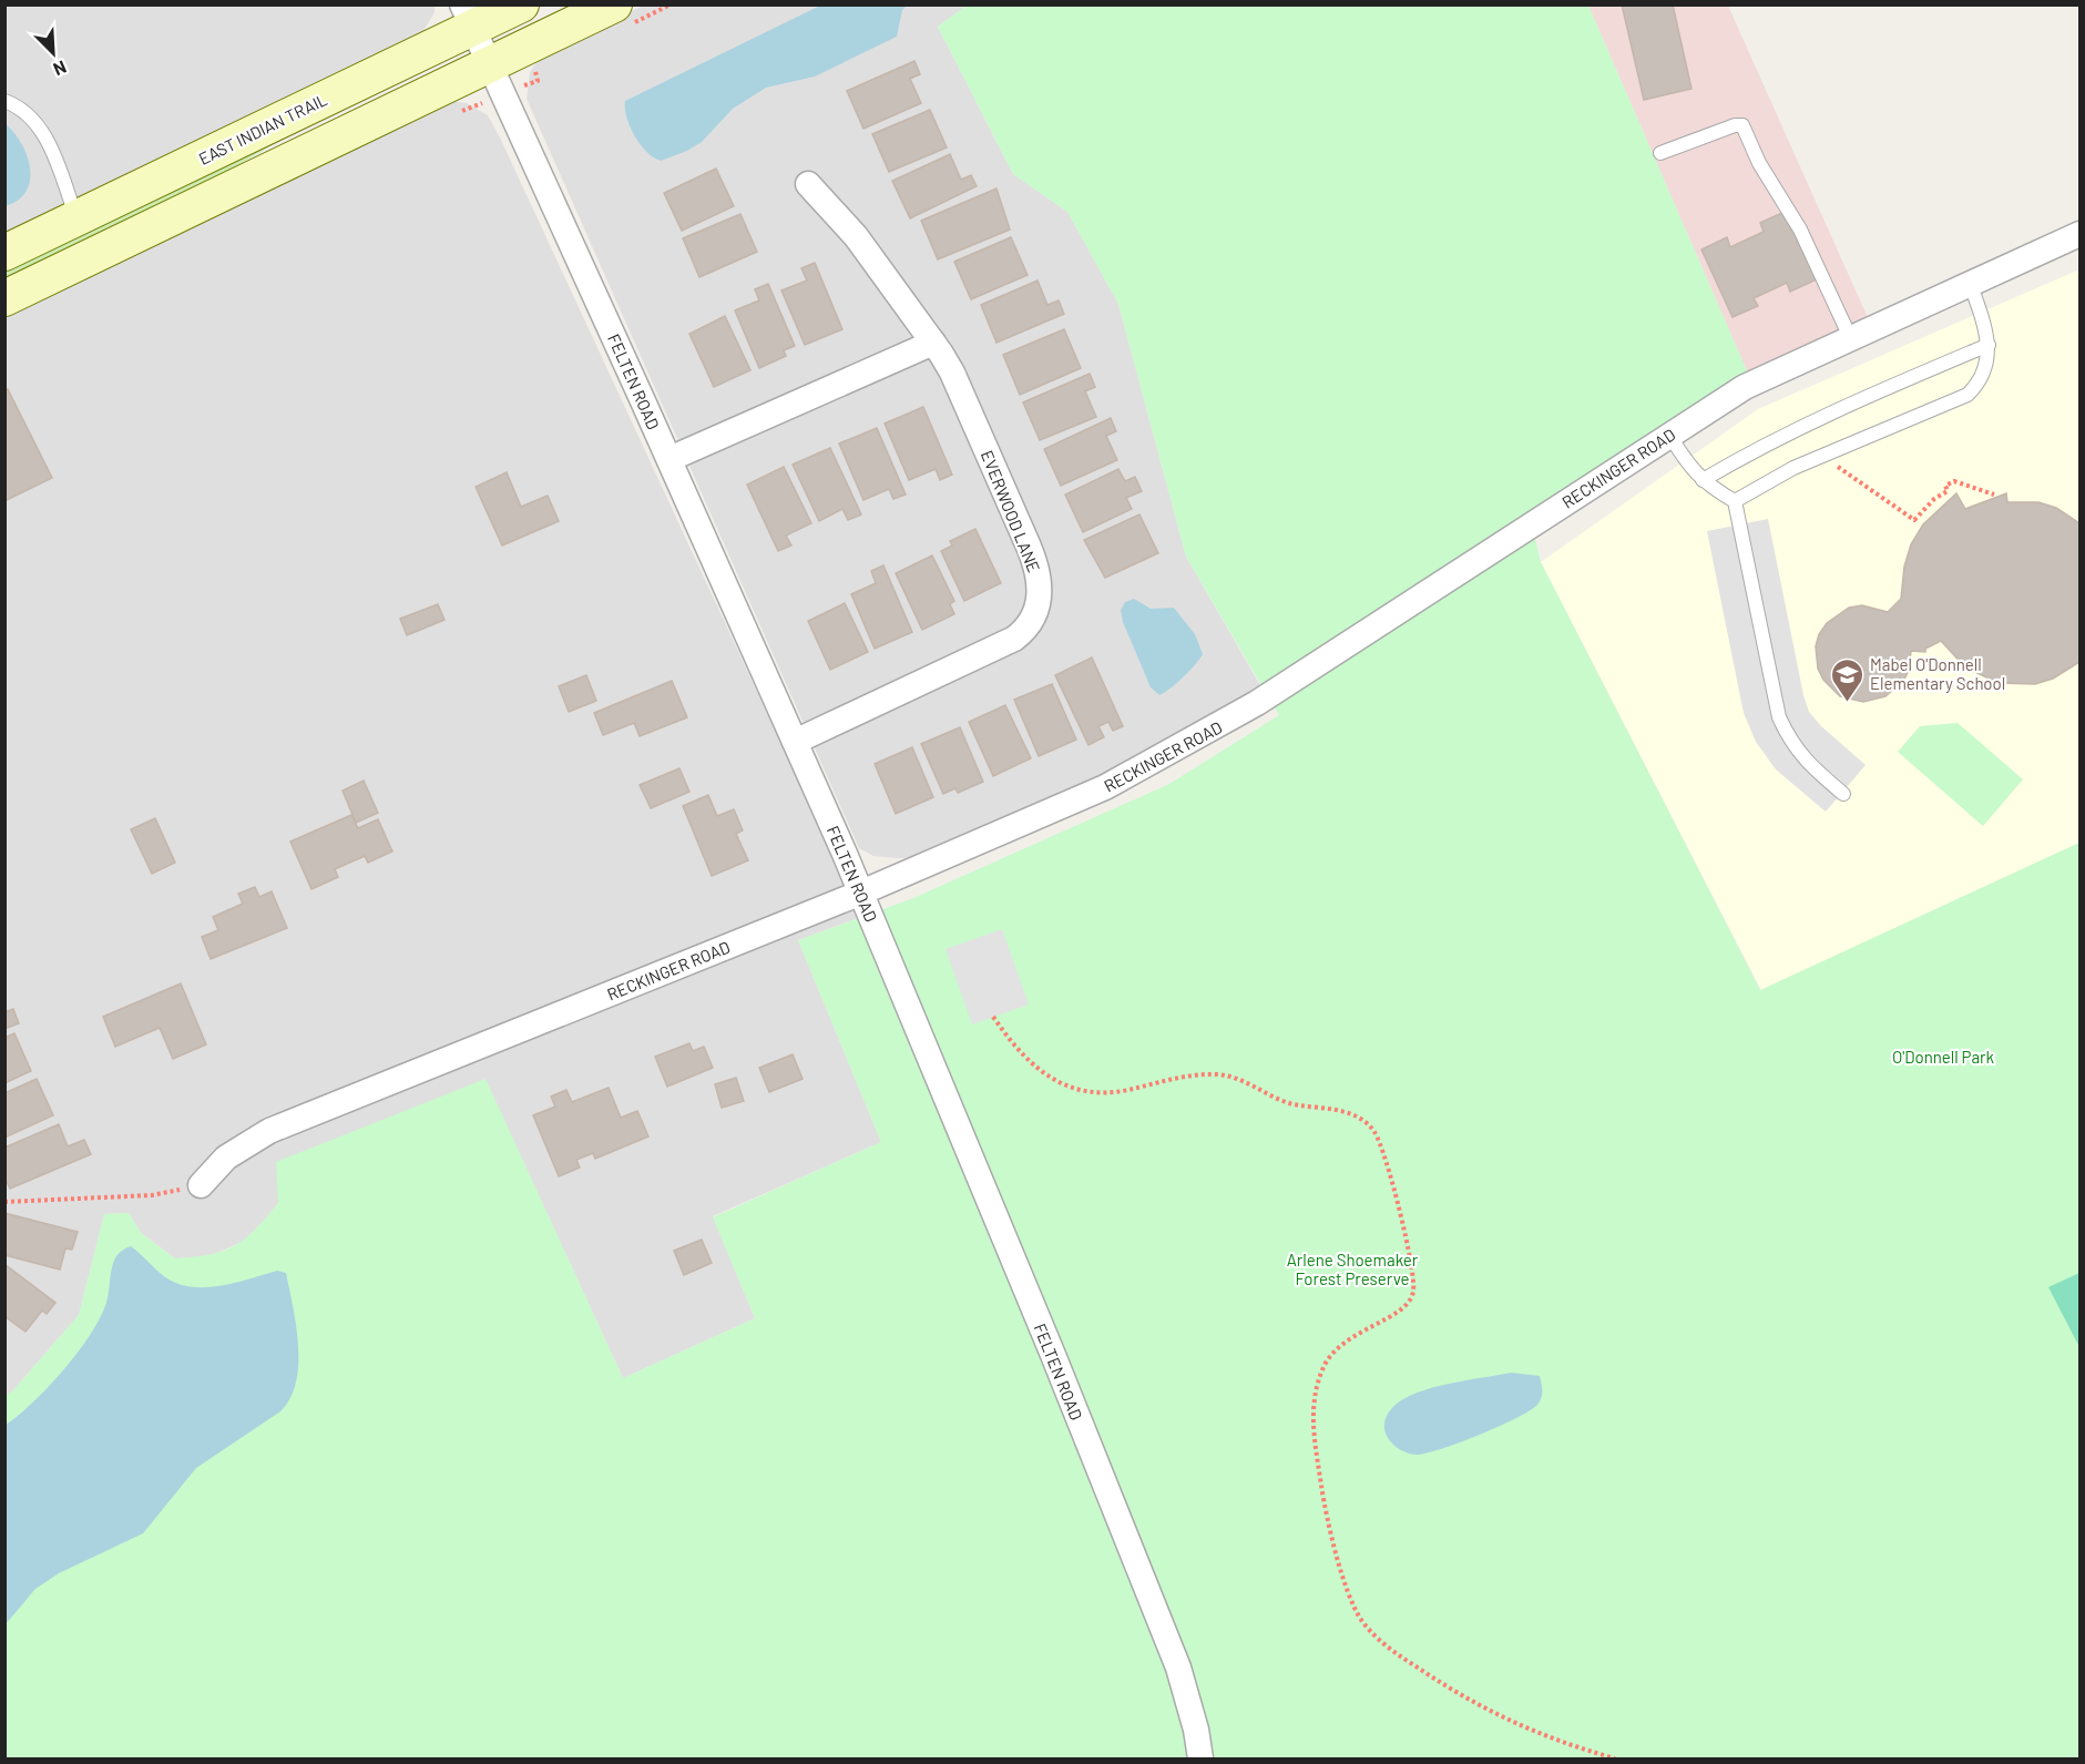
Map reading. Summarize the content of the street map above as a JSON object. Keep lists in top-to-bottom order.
{
  "streets": {
    "main road": ["EAST INDIAN TRAIL"],
    "street": ["FELTEN ROAD", "RECKINGER ROAD", "EVERWOOD LANE"]
  },
  "crossings": [
    ["EAST INDIAN TRAIL", "FELTEN ROAD"],
    ["FELTEN ROAD", "RECKINGER ROAD"],
    ["FELTEN ROAD", "EVERWOOD LANE"]
  ],
  "parks": ["O'Donnell Park", "Arlene Shoemaker Forest Preserve"],
  "places": {
    "school or university": ["Mabel O'Donnell Elementary School"]
  },
  "north": "bottom right"
}
